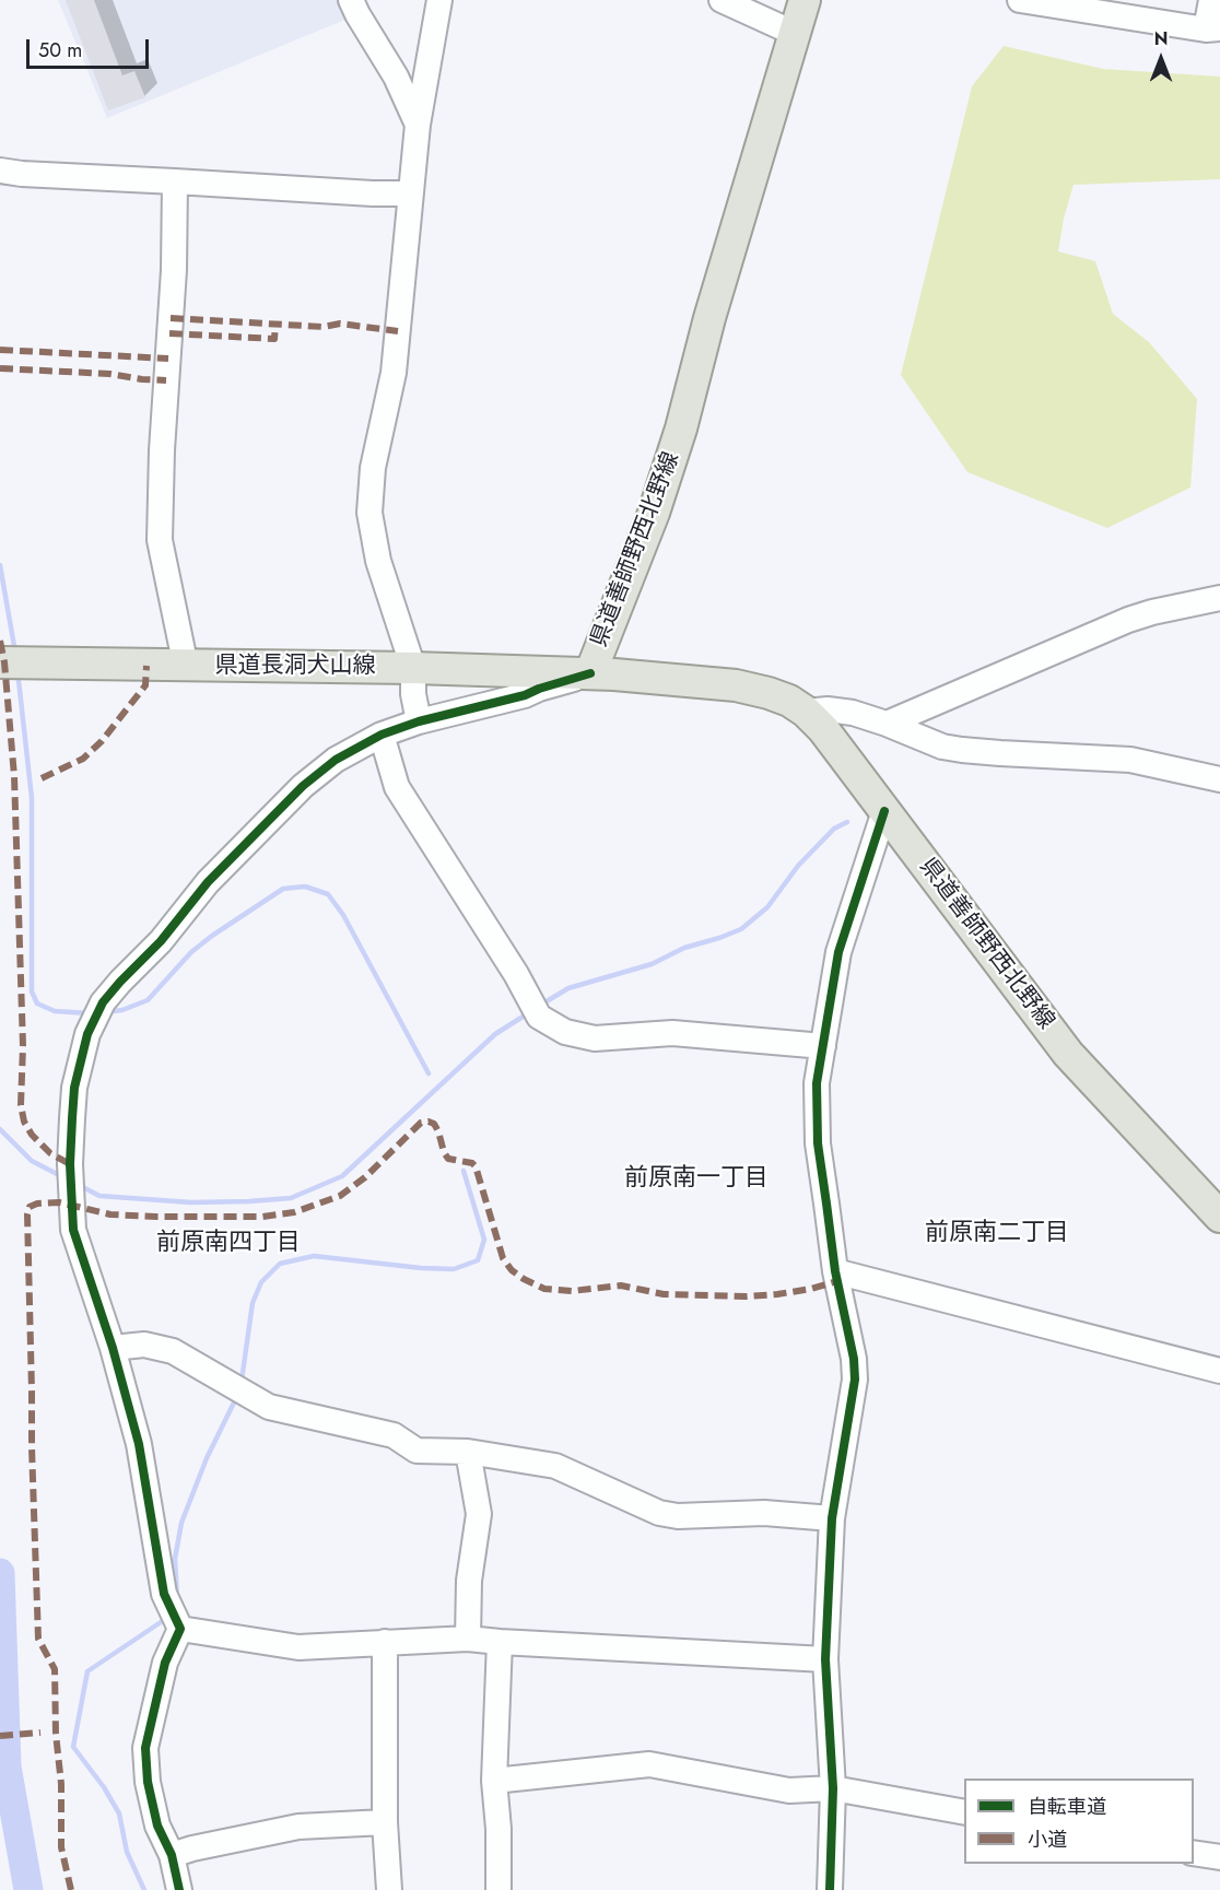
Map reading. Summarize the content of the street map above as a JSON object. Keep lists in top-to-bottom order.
{
  "streets": {
    "main road": ["県道善師野西北野線", "県道長洞犬山線"]
  },
  "crossings": [
    ["県道善師野西北野線", "県道長洞犬山線"]
  ],
  "districts": ["前原南一丁目", "前原南二丁目", "前原南四丁目"],
  "legend": ["自転車道", "小道"],
  "scale_bar": "50 m",
  "north": "top"
}
